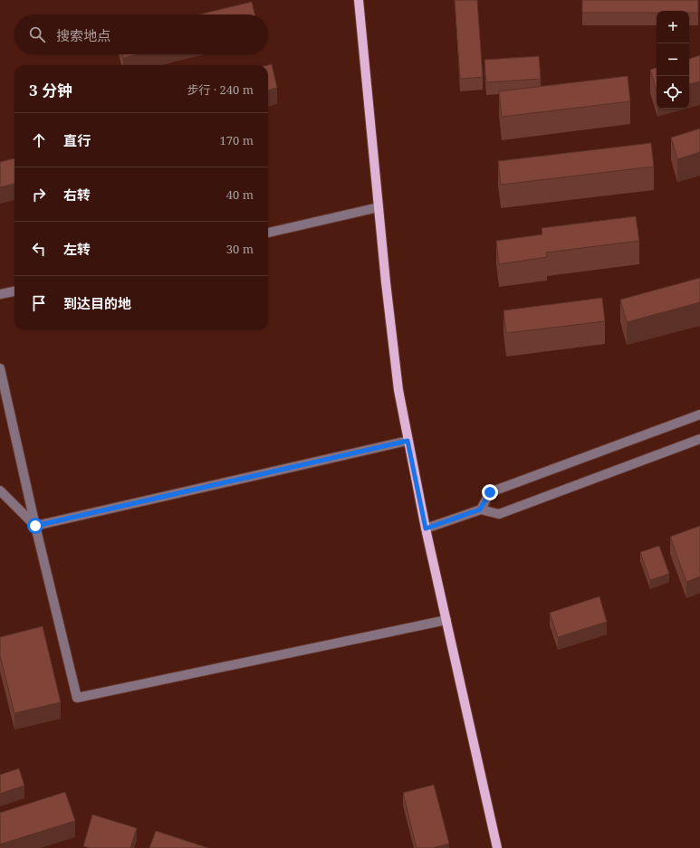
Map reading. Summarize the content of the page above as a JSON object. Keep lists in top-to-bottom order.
{
  "page": {
    "map_buttons": ["+", "−"],
    "search": "搜索地点",
    "heading": ["3 分钟", "步行 · 240 m"],
    "list": [
      ["直行", "170 m"],
      ["右转", "40 m"],
      ["左转", "30 m"],
      "到达目的地"
    ]
  }
}
